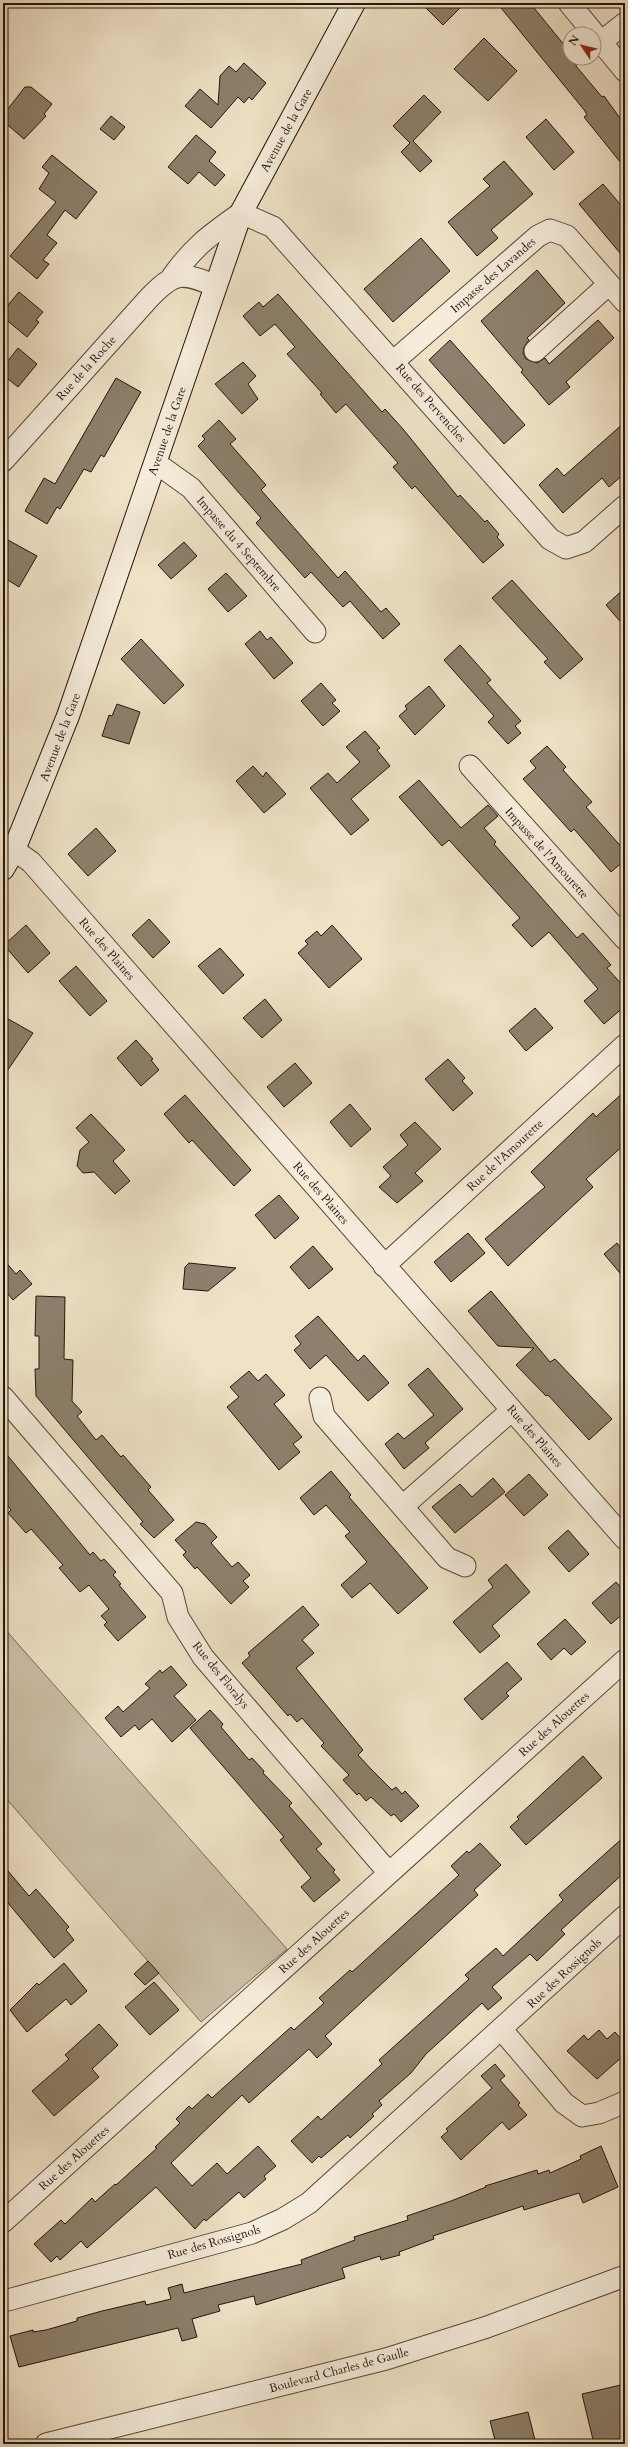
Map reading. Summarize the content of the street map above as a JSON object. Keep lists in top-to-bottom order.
{
  "streets": {
    "street": [
      "Avenue de la Gare",
      "Impasse des Lavandes",
      "Rue de la Roche",
      "Rue des Pervenches",
      "Impasse du 4 Septembre",
      "Impasse de l'Amourette",
      "Rue des Plaines",
      "Rue de l'Amourette",
      "Rue des Floralys",
      "Rue des Alouettes",
      "Rue des Rossignols",
      "Boulevard Charles de Gaulle"
    ]
  },
  "crossings": [
    ["Avenue de la Gare", "Rue de la Roche"],
    ["Avenue de la Gare", "Rue des Pervenches"],
    ["Avenue de la Gare", "Impasse du 4 Septembre"],
    ["Avenue de la Gare", "Rue des Plaines"],
    ["Impasse des Lavandes", "Rue des Pervenches"],
    ["Rue de la Roche", "Rue des Pervenches"],
    ["Rue des Plaines", "Rue de l'Amourette"],
    ["Rue des Floralys", "Rue des Alouettes"]
  ],
  "north": "top left"
}
